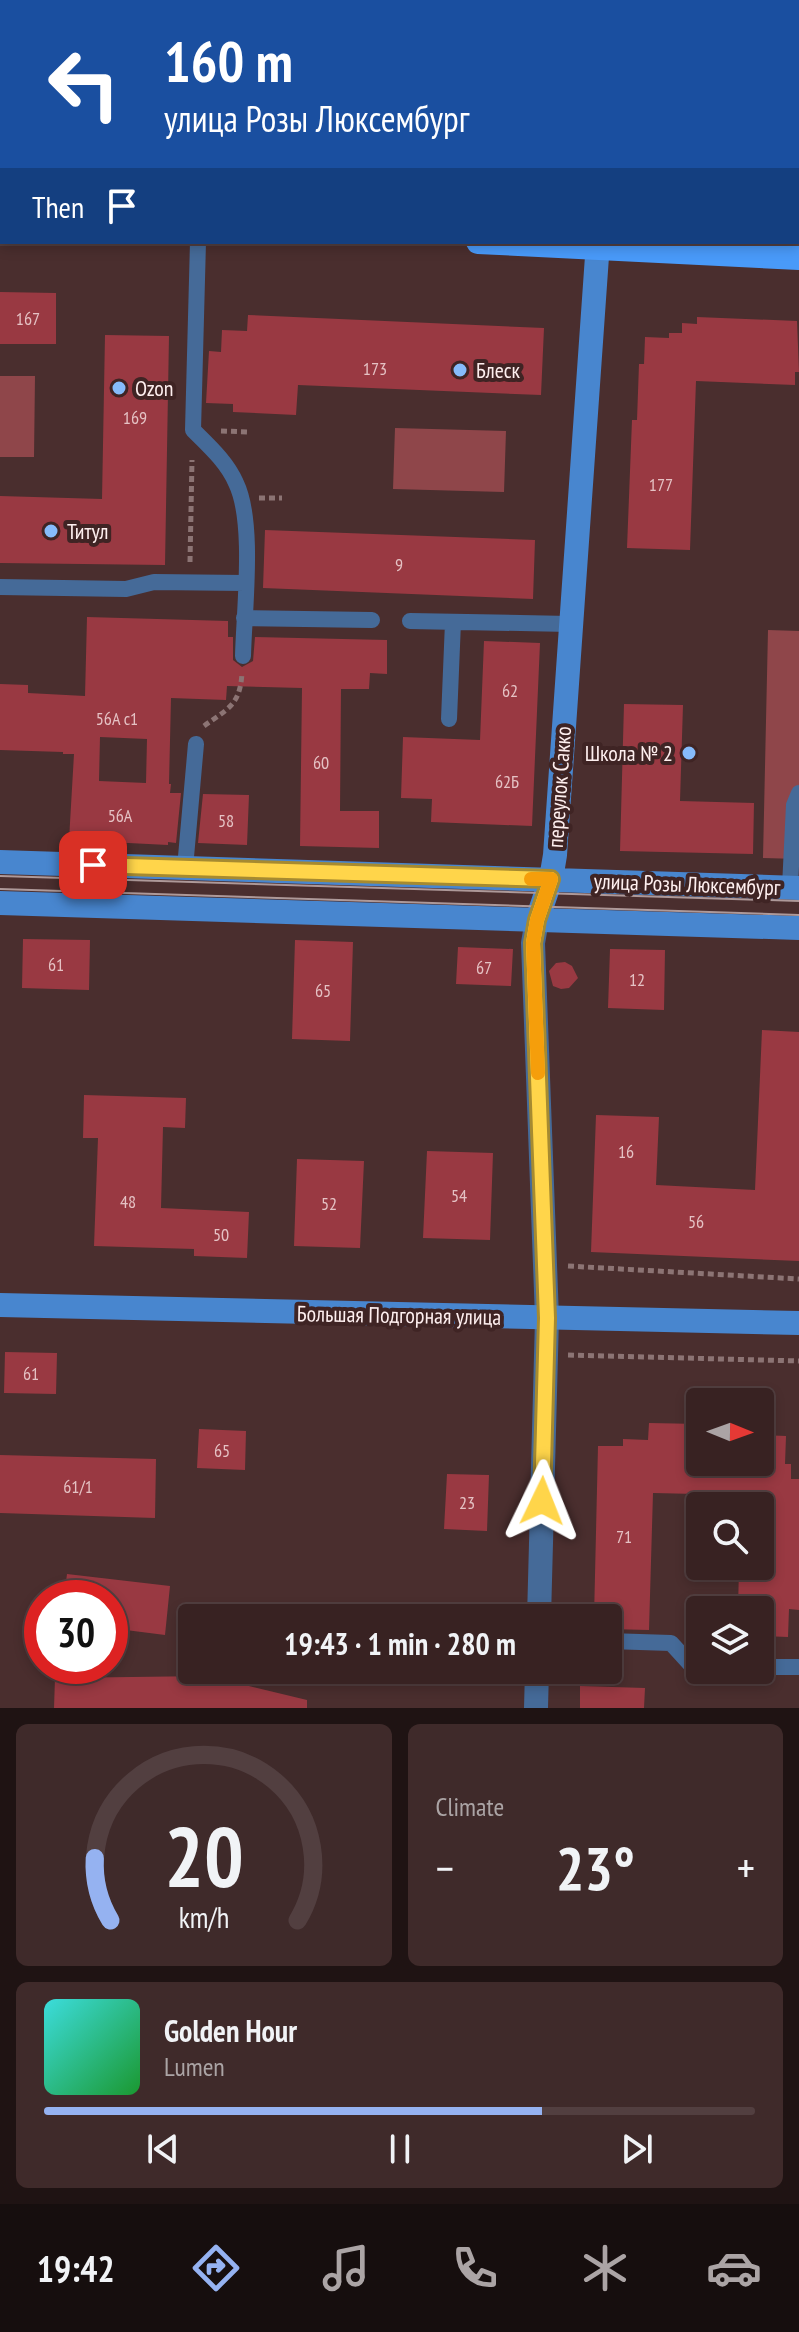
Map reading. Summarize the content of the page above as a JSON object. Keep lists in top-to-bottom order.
{
  "streets": {
    "main road": ["переулок Сакко", "улица Розы Люксембург", "Большая Подгорная улица"]
  },
  "crossings": [
    ["переулок Сакко", "улица Розы Люксембург"],
    ["переулок Сакко", "Большая Подгорная улица"]
  ],
  "places": [
    "Блеск",
    "Ozon",
    "Титул",
    "Школа № 2"
  ],
  "house_numbers": [
    "167",
    "173",
    "169",
    "177",
    "9",
    "62",
    "56А с1",
    "60",
    "62Б",
    "56А",
    "58",
    "61",
    "67",
    "12",
    "65",
    "16",
    "54",
    "48",
    "52",
    "56",
    "50",
    "61",
    "65",
    "61/1",
    "23",
    "71"
  ],
  "north": "right",
  "page": {
    "turn": ["160 m", "улица Розы Люксембург"],
    "then": "Then",
    "limit": "30",
    "trip": "19:43 · 1 min · 280 m",
    "tile": "Climate",
    "heat": ["−", "23°", "+"],
    "song": ["Golden Hour", "Lumen"],
    "tabs": "19:42",
    "gauge": ["20", "km/h"]
  }
}
